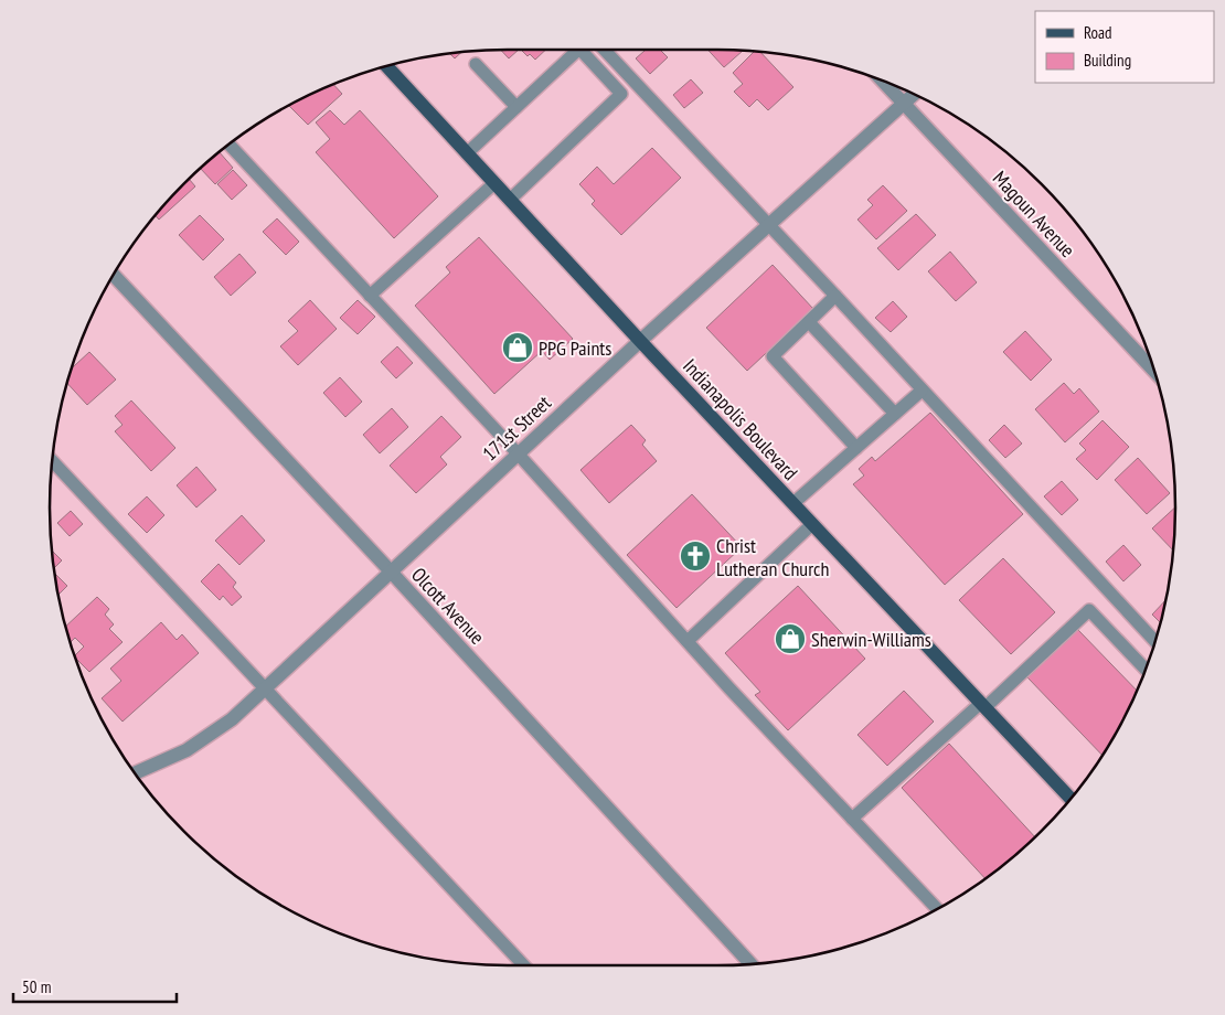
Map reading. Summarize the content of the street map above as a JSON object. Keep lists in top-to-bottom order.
{
  "streets": {
    "main road": ["Indianapolis Boulevard"],
    "street": ["Magoun Avenue", "171st Street", "Olcott Avenue"]
  },
  "crossings": [
    ["Magoun Avenue", "171st Street"],
    ["Indianapolis Boulevard", "171st Street"],
    ["171st Street", "Olcott Avenue"]
  ],
  "places": {
    "shop": ["PPG Paints", "Sherwin-Williams"],
    "church": ["Christ Lutheran Church"]
  },
  "legend": ["Road", "Building"],
  "scale_bar": "50 m"
}
